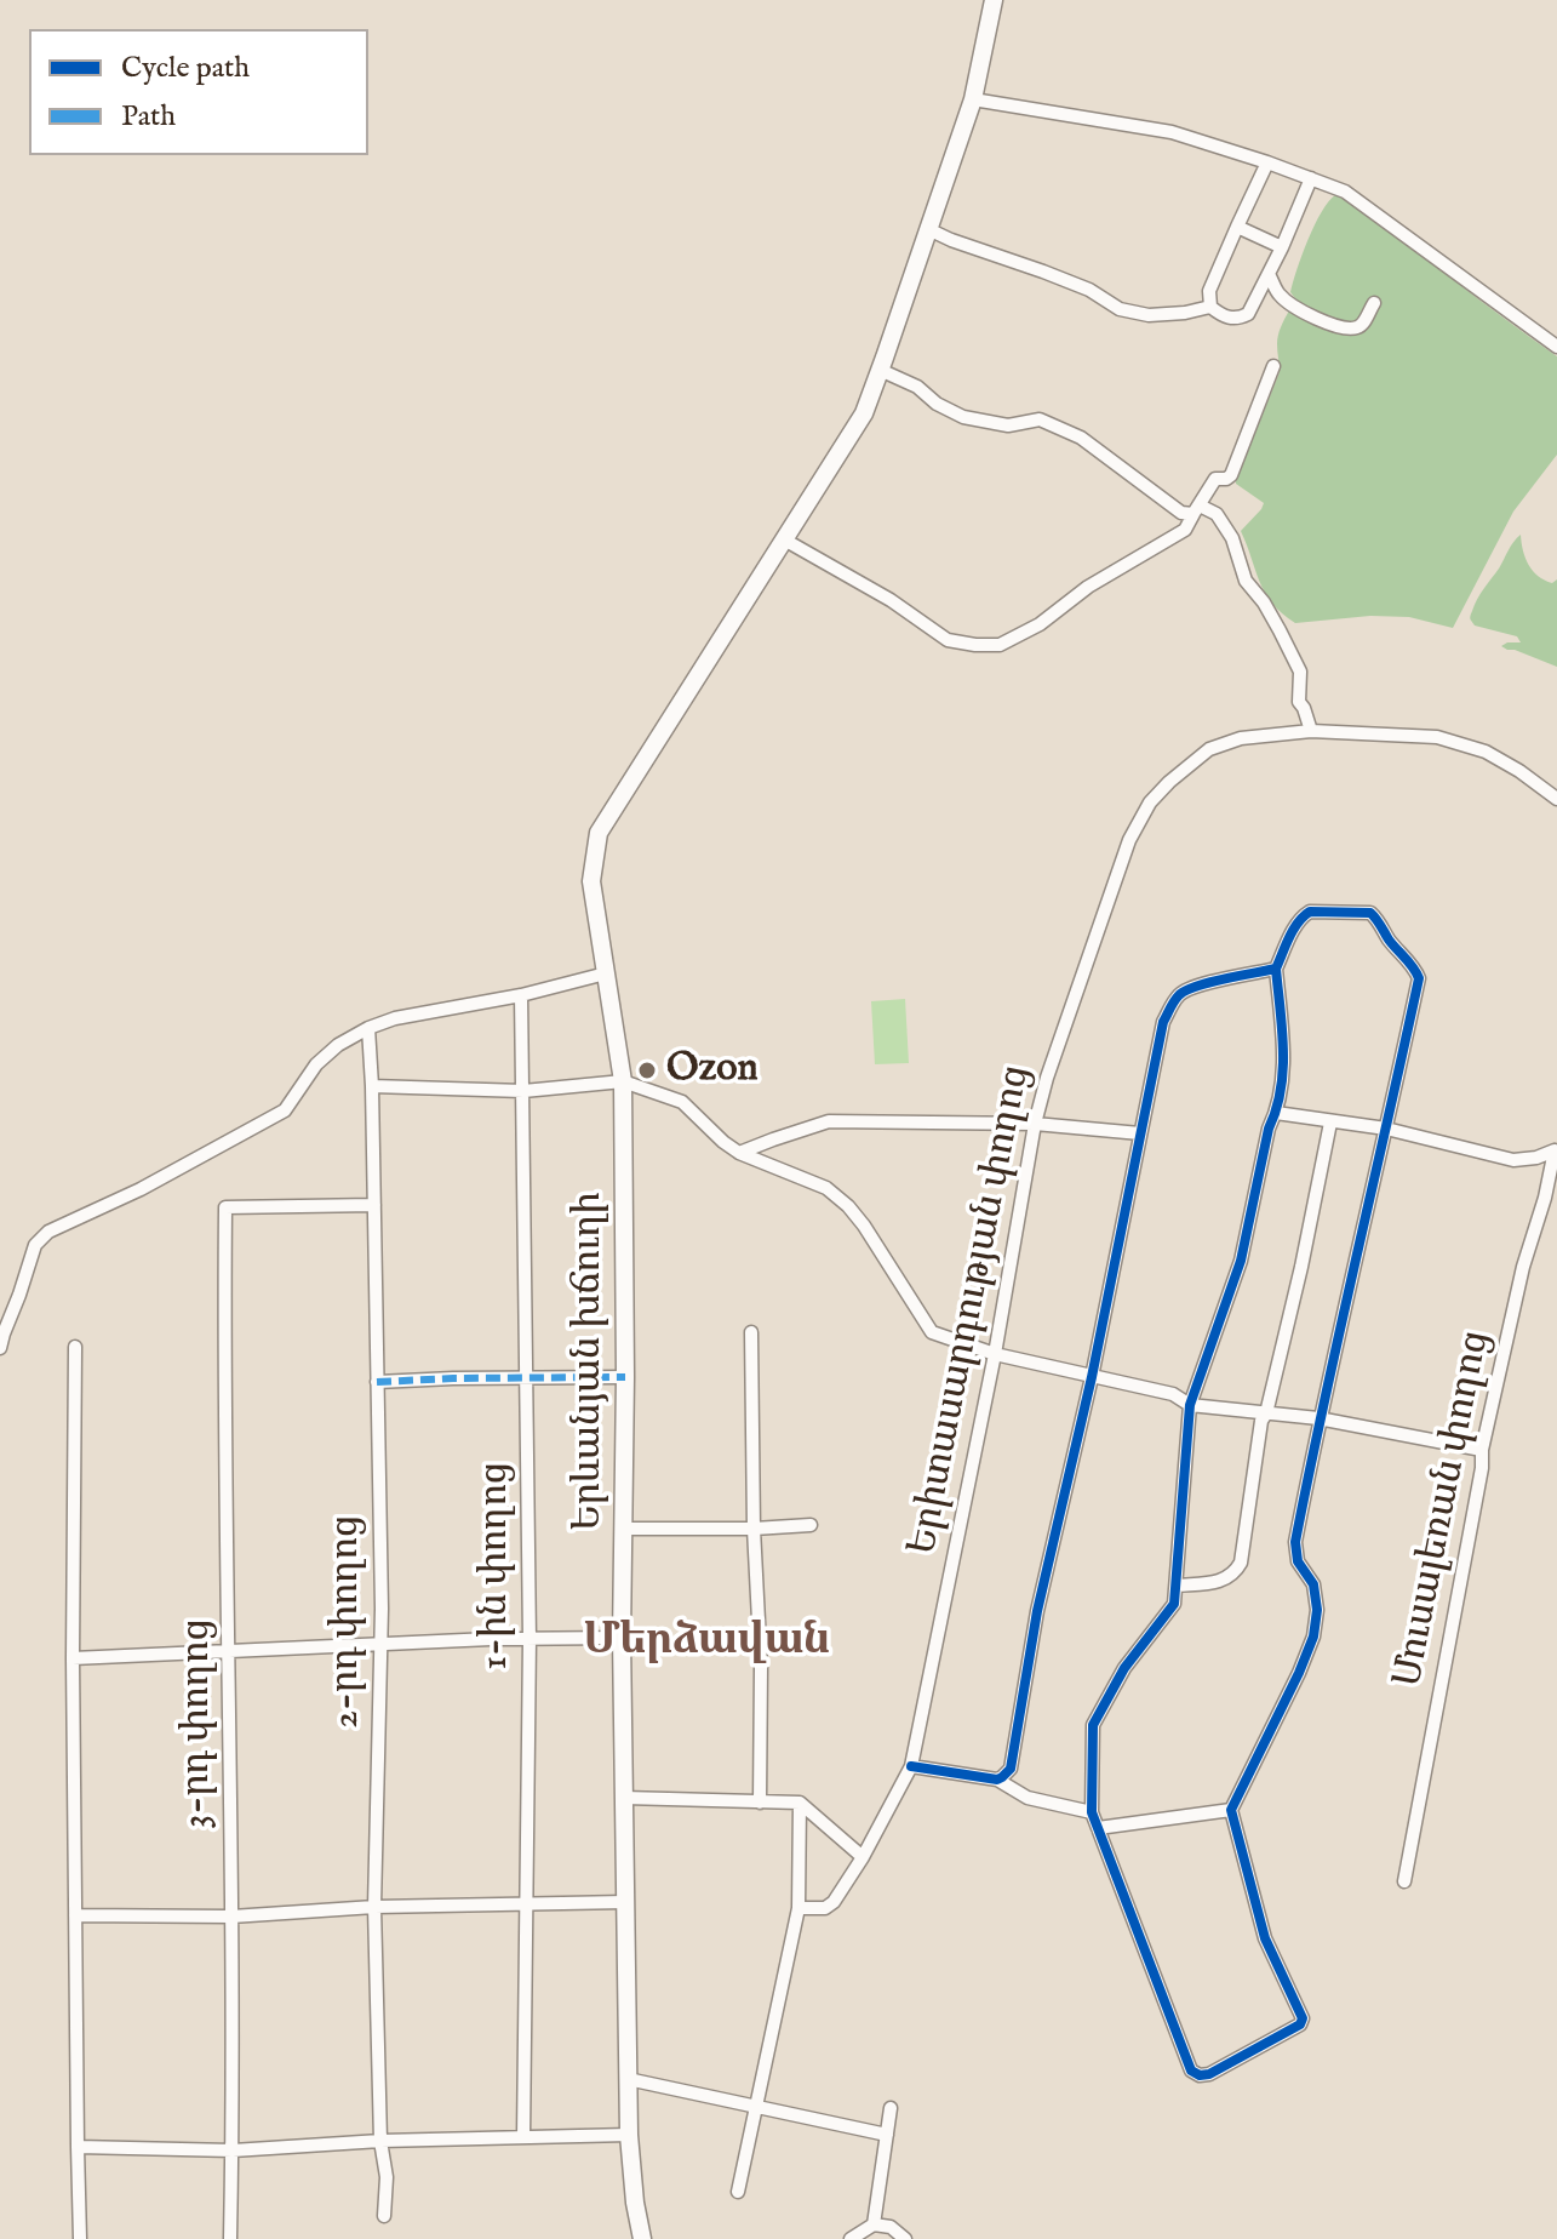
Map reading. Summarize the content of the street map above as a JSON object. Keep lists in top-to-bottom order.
{
  "streets": {
    "main road": ["Երևանյան խճուղի"],
    "street": [
      "Երիտասարդության փողոց",
      "Մուսալեռան փողոց",
      "1-ին փողոց",
      "2-րդ փողոց",
      "3-րդ փողոց"
    ]
  },
  "crossings": [
    ["2-րդ փողոց", "3-րդ փողոց"]
  ],
  "districts": ["Մերձավան"],
  "places": ["Ozon"],
  "legend": ["Cycle path", "Path"]
}
